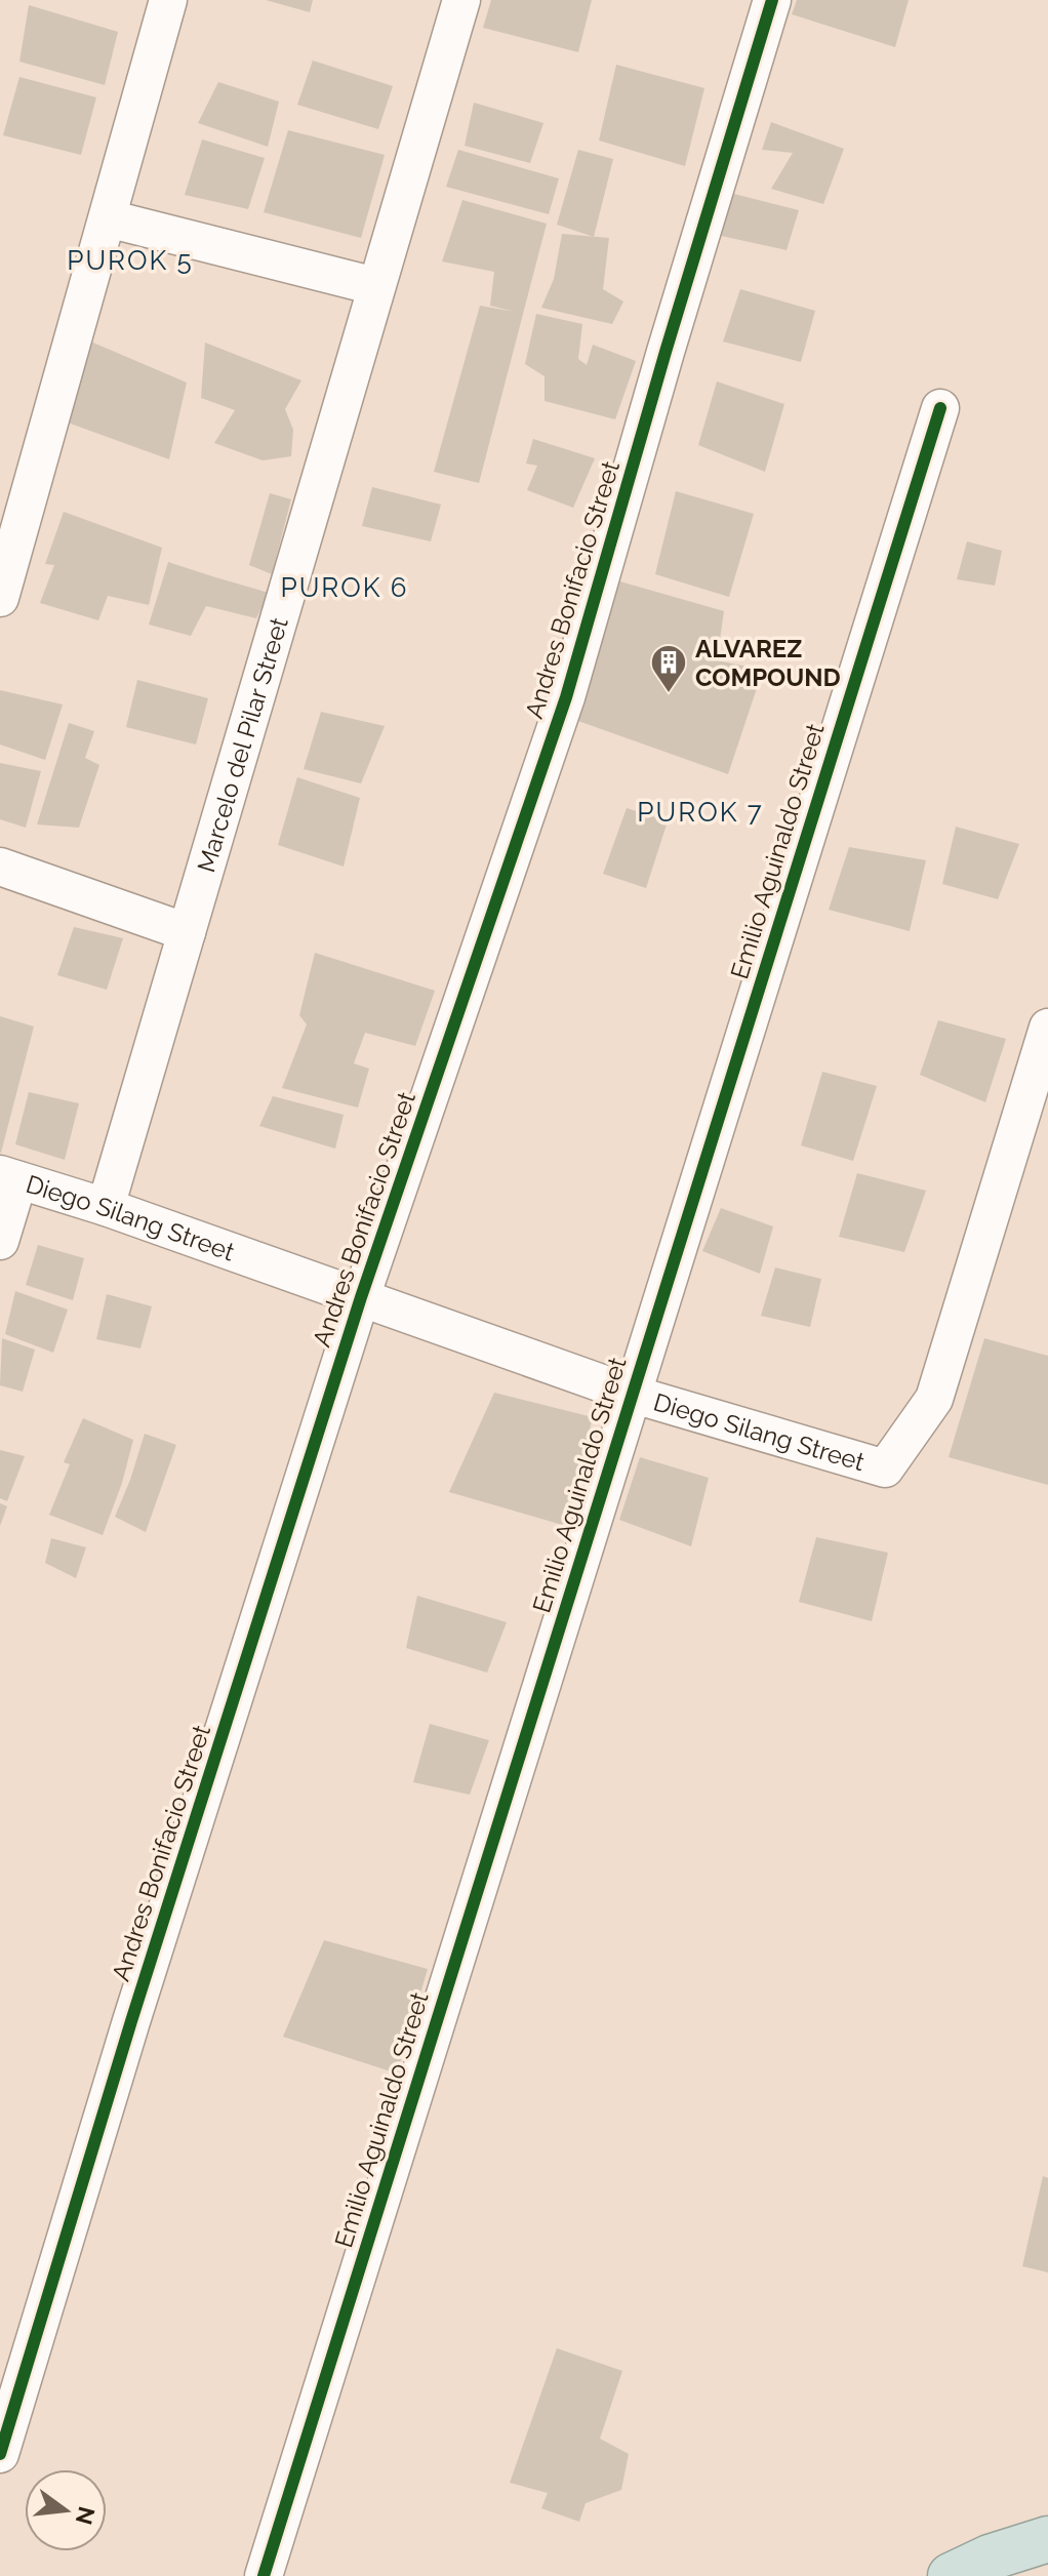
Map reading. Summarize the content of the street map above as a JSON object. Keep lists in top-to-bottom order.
{
  "streets": {
    "street": [
      "Andres Bonifacio Street",
      "Marcelo del Pilar Street",
      "Emilio Aguinaldo Street",
      "Diego Silang Street"
    ]
  },
  "crossings": [
    ["Andres Bonifacio Street", "Diego Silang Street"],
    ["Marcelo del Pilar Street", "Diego Silang Street"],
    ["Emilio Aguinaldo Street", "Diego Silang Street"]
  ],
  "districts": ["PUROK 5", "PUROK 6", "PUROK 7"],
  "places": {
    "building": ["ALVAREZ COMPOUND"]
  },
  "north": "right"
}
